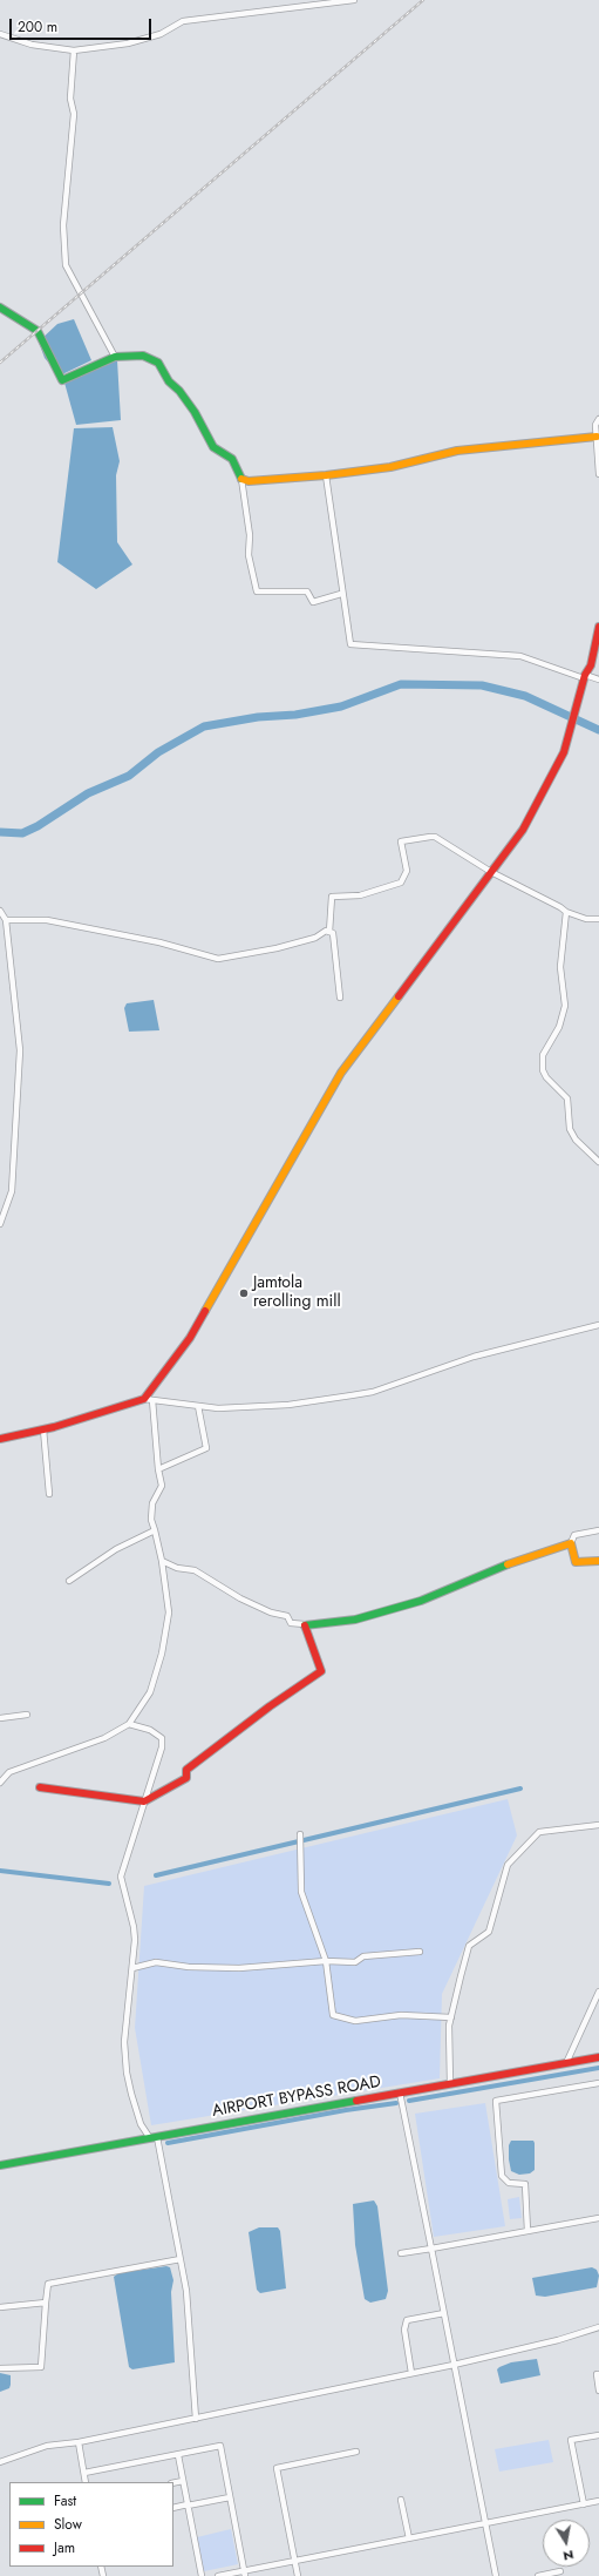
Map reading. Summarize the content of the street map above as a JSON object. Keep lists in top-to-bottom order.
{
  "streets": {
    "street": ["AIRPORT BYPASS ROAD"]
  },
  "places": ["Jamtola rerolling mill"],
  "legend": ["Fast", "Slow", "Jam"],
  "scale_bar": "200 m",
  "north": "bottom"
}
